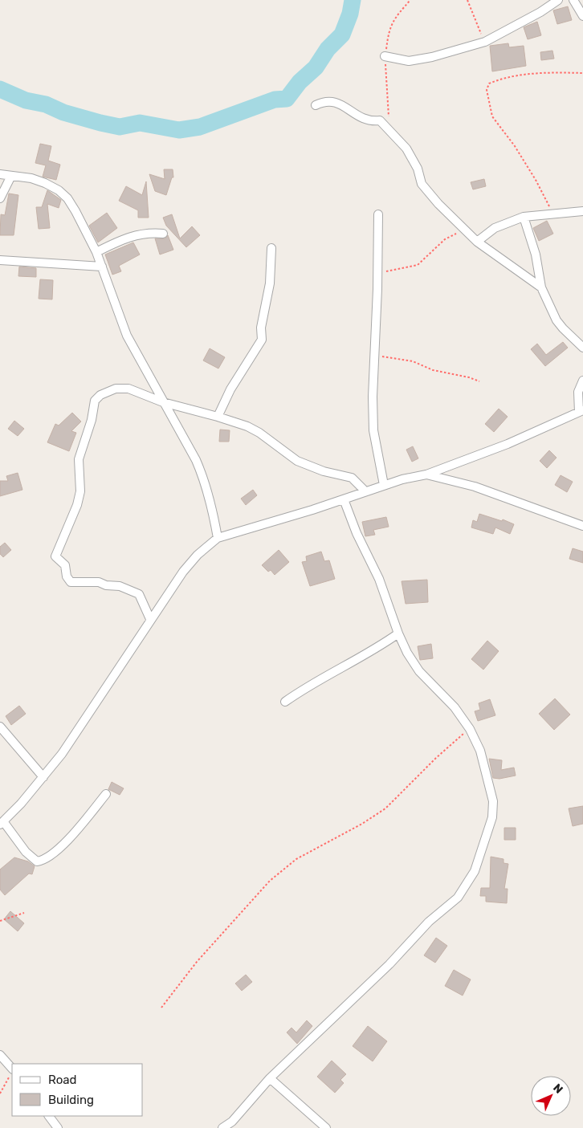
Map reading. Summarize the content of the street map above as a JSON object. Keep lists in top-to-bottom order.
{
  "legend": ["Road", "Building"],
  "north": "top right"
}
